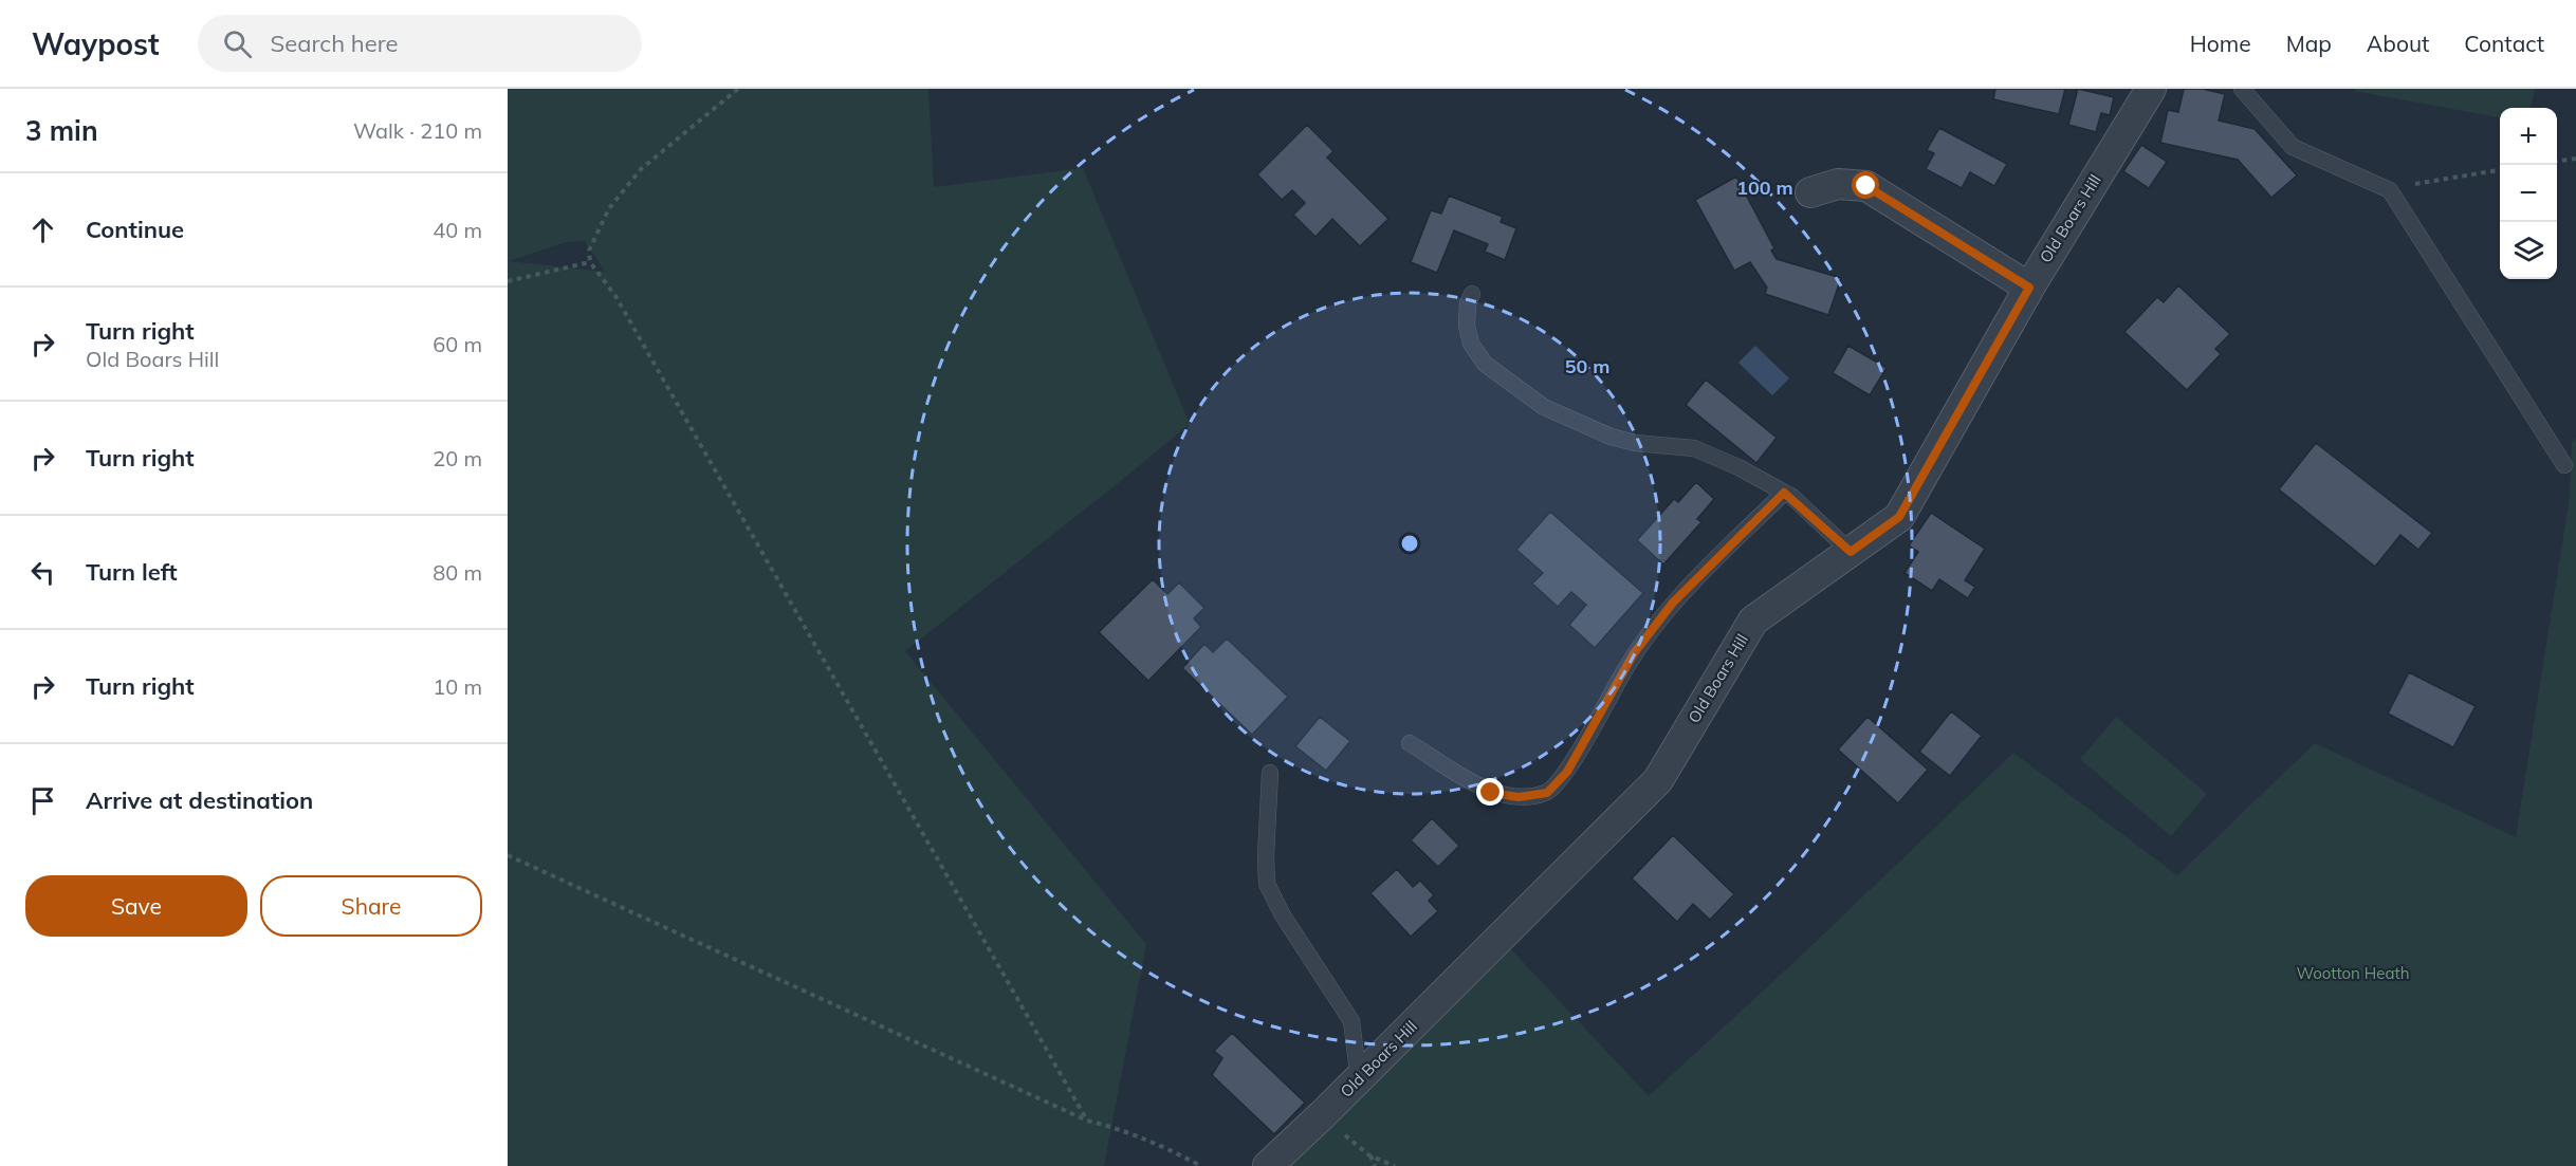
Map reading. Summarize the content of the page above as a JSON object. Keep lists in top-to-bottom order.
{
  "streets": {
    "street": ["Old Boars Hill"]
  },
  "parks": ["Wootton Heath"],
  "page": {
    "header": "Waypost",
    "search": "Search here",
    "nav": [
      "Home",
      "Map",
      "About",
      "Contact"
    ],
    "heading": ["3 min", "Walk · 210 m"],
    "map_buttons": ["+", "−"],
    "list": [
      ["Continue", "40 m"],
      ["Turn right", "Old Boars Hill", "60 m"],
      ["Turn right", "20 m"],
      ["Turn left", "80 m"],
      ["Turn right", "10 m"],
      "Arrive at destination"
    ],
    "buttons": ["Save", "Share"]
  },
  "rings": ["100 m", "50 m"]
}
